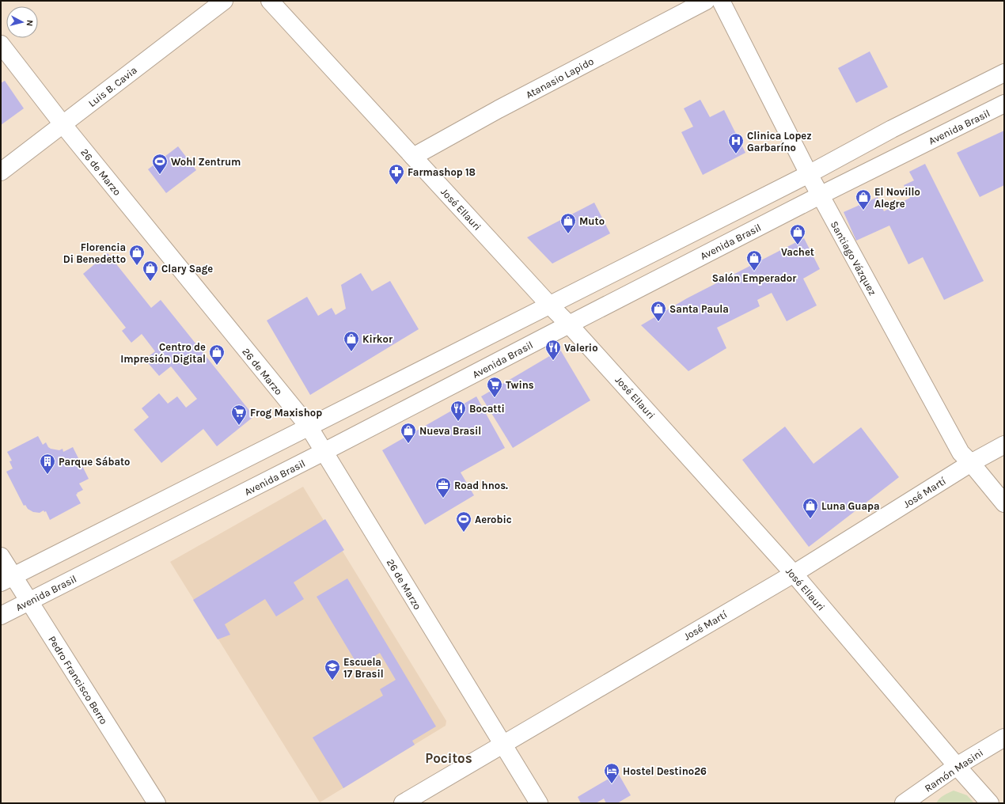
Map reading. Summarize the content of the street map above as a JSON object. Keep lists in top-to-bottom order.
{
  "streets": {
    "street": [
      "Atanasio Lapido",
      "Luis B. Cavia",
      "Avenida Brasil",
      "26 de Marzo",
      "José Ellauri",
      "Santiago Vázquez",
      "José Martí",
      "Pedro Francisco Berro",
      "Ramón Masini"
    ]
  },
  "crossings": [
    ["Atanasio Lapido", "José Ellauri"],
    ["Luis B. Cavia", "26 de Marzo"],
    ["Avenida Brasil", "26 de Marzo"],
    ["Avenida Brasil", "José Ellauri"],
    ["Avenida Brasil", "Santiago Vázquez"],
    ["Avenida Brasil", "Pedro Francisco Berro"],
    ["26 de Marzo", "José Martí"],
    ["José Ellauri", "José Martí"],
    ["José Ellauri", "Ramón Masini"],
    ["Santiago Vázquez", "José Martí"]
  ],
  "districts": ["Pocitos"],
  "places": {
    "hospital": ["Clinica Lopez Garbaríno"],
    "sports": ["Wohl Zentrum", "Aerobic"],
    "pharmacy": ["Farmashop 18"],
    "shop": [
      "El Novillo Alegre",
      "Muto",
      "Vachet",
      "Florencia Di Benedetto",
      "Salón Emperador",
      "Clary Sage",
      "Santa Paula",
      "Kirkor",
      "Centro de Impresión Digital",
      "Nueva Brasil",
      "Luna Guapa"
    ],
    "restaurant": ["Valerio", "Bocatti"],
    "supermarket": ["Twins", "Frog Maxishop"],
    "building": ["Parque Sábato"],
    "office": ["Road hnos."],
    "school or university": ["Escuela 17 Brasil"],
    "hotel": ["Hostel Destino26"]
  },
  "north": "right"
}
